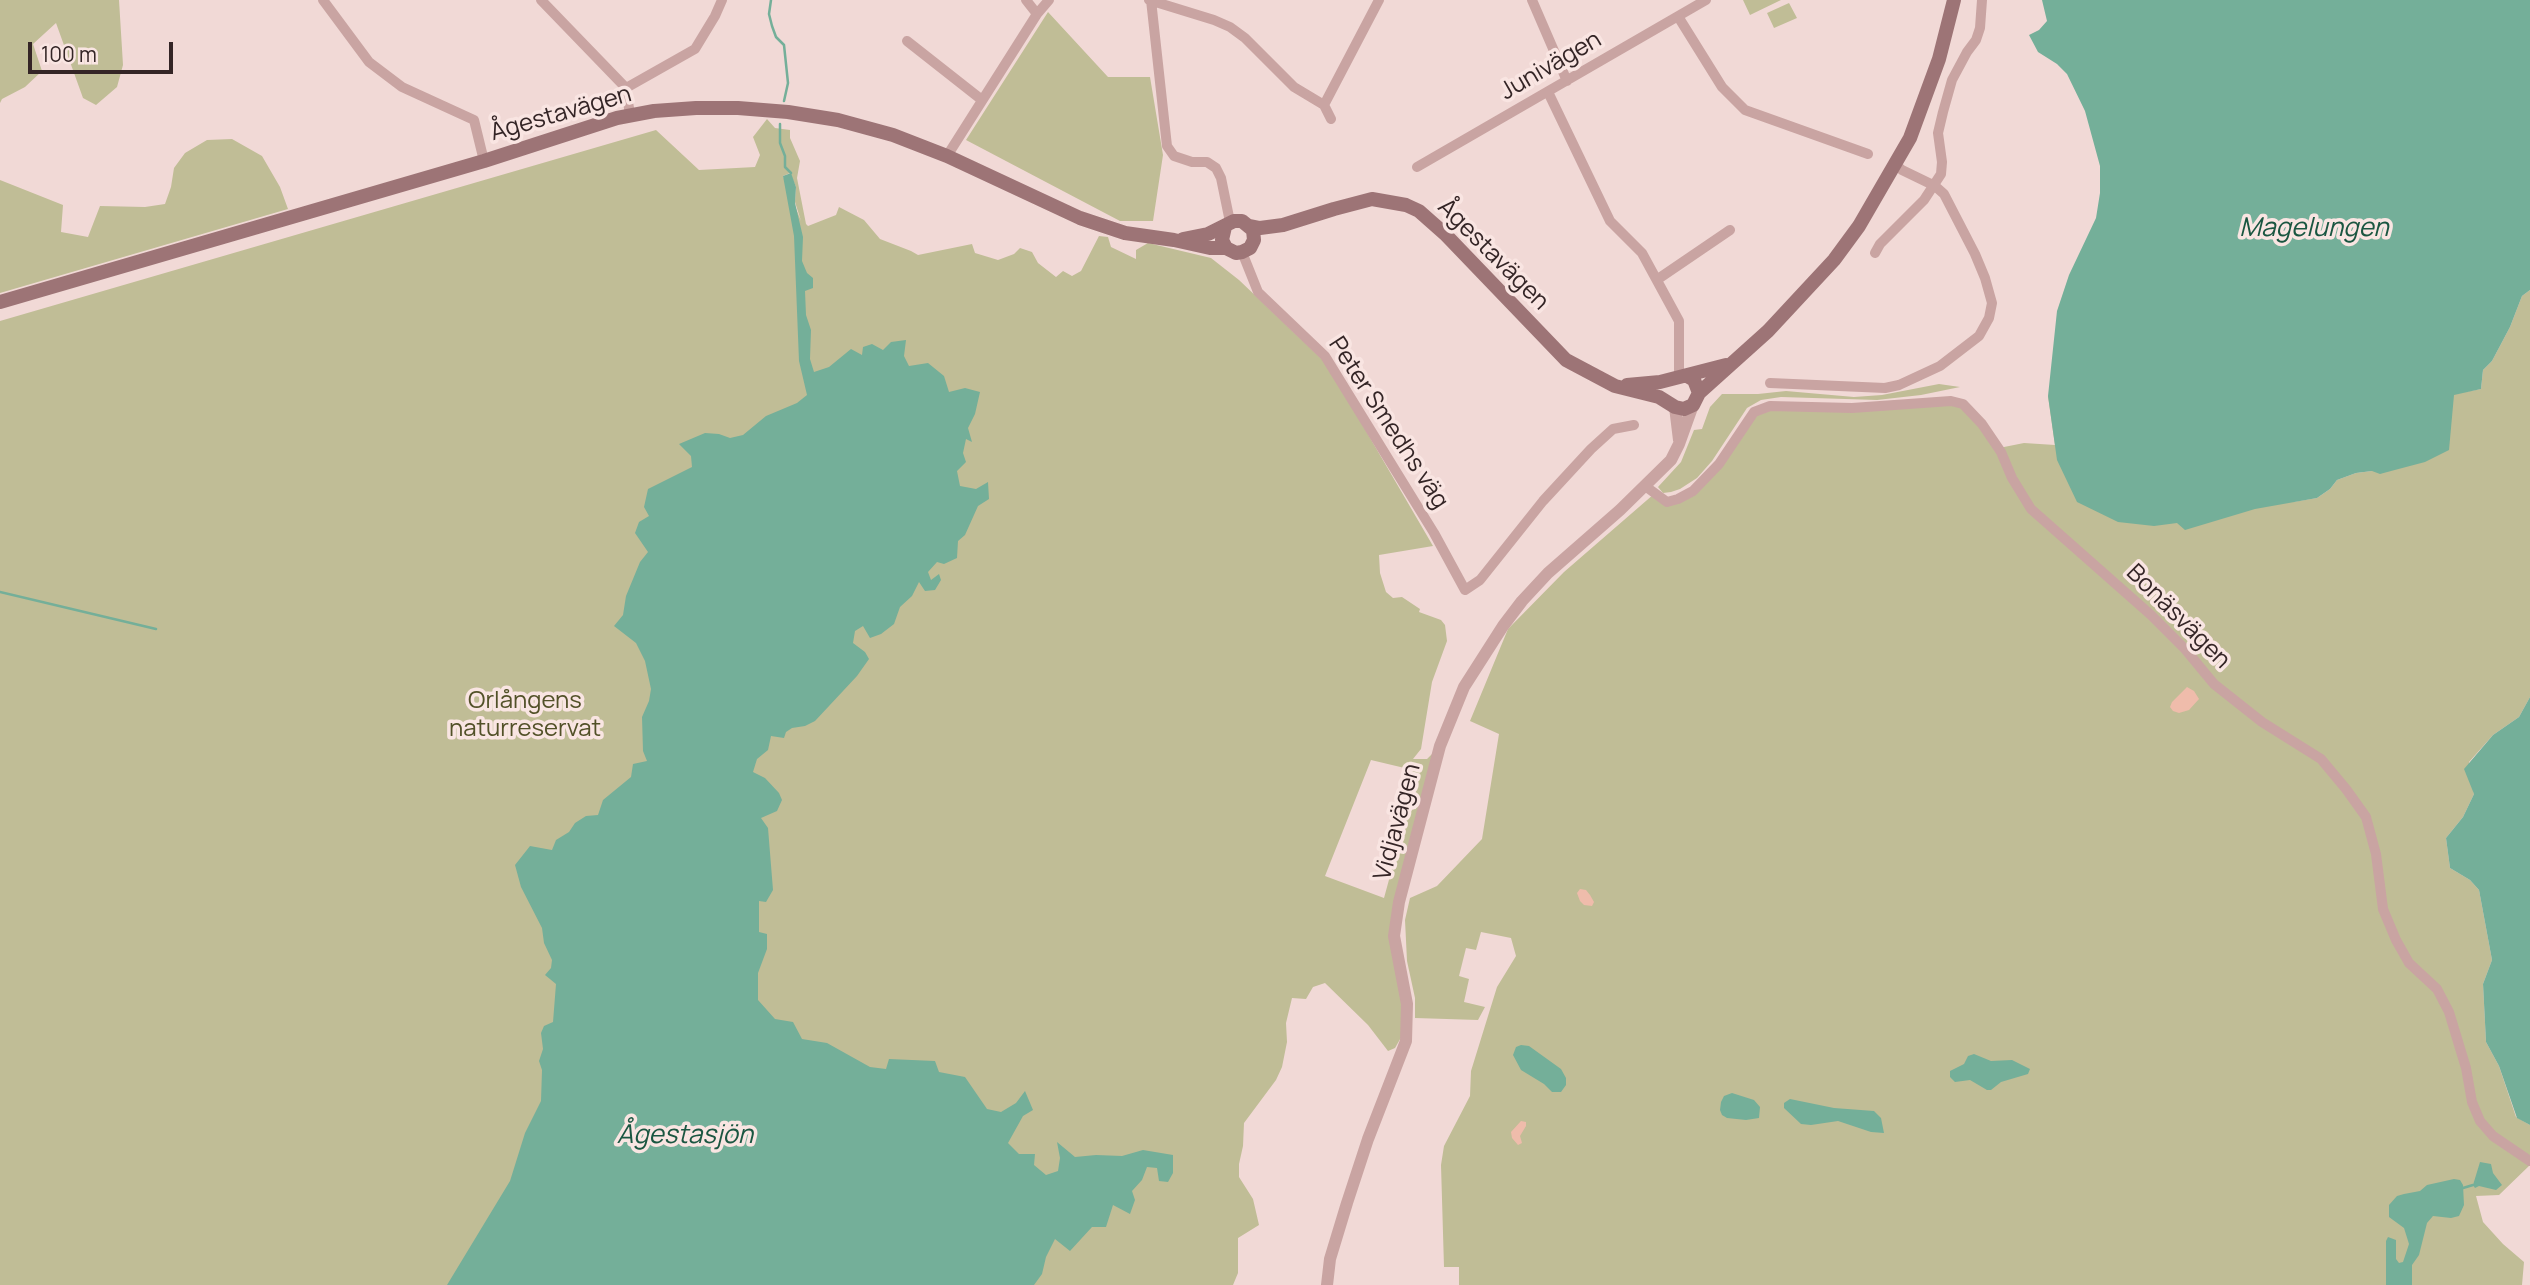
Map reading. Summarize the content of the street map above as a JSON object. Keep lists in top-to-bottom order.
{
  "streets": {
    "main road": ["Ågestavägen"],
    "street": [
      "Junivägen",
      "Peter Smedhs väg",
      "Bonäsvägen",
      "Vidjavägen"
    ]
  },
  "crossings": [
    ["Ågestavägen", "Peter Smedhs väg"],
    ["Ågestavägen", "Vidjavägen"],
    ["Bonäsvägen", "Vidjavägen"]
  ],
  "water": ["Magelungen", "Ågestasjön"],
  "parks": ["Orlångens naturreservat"],
  "scale_bar": "100 m"
}
